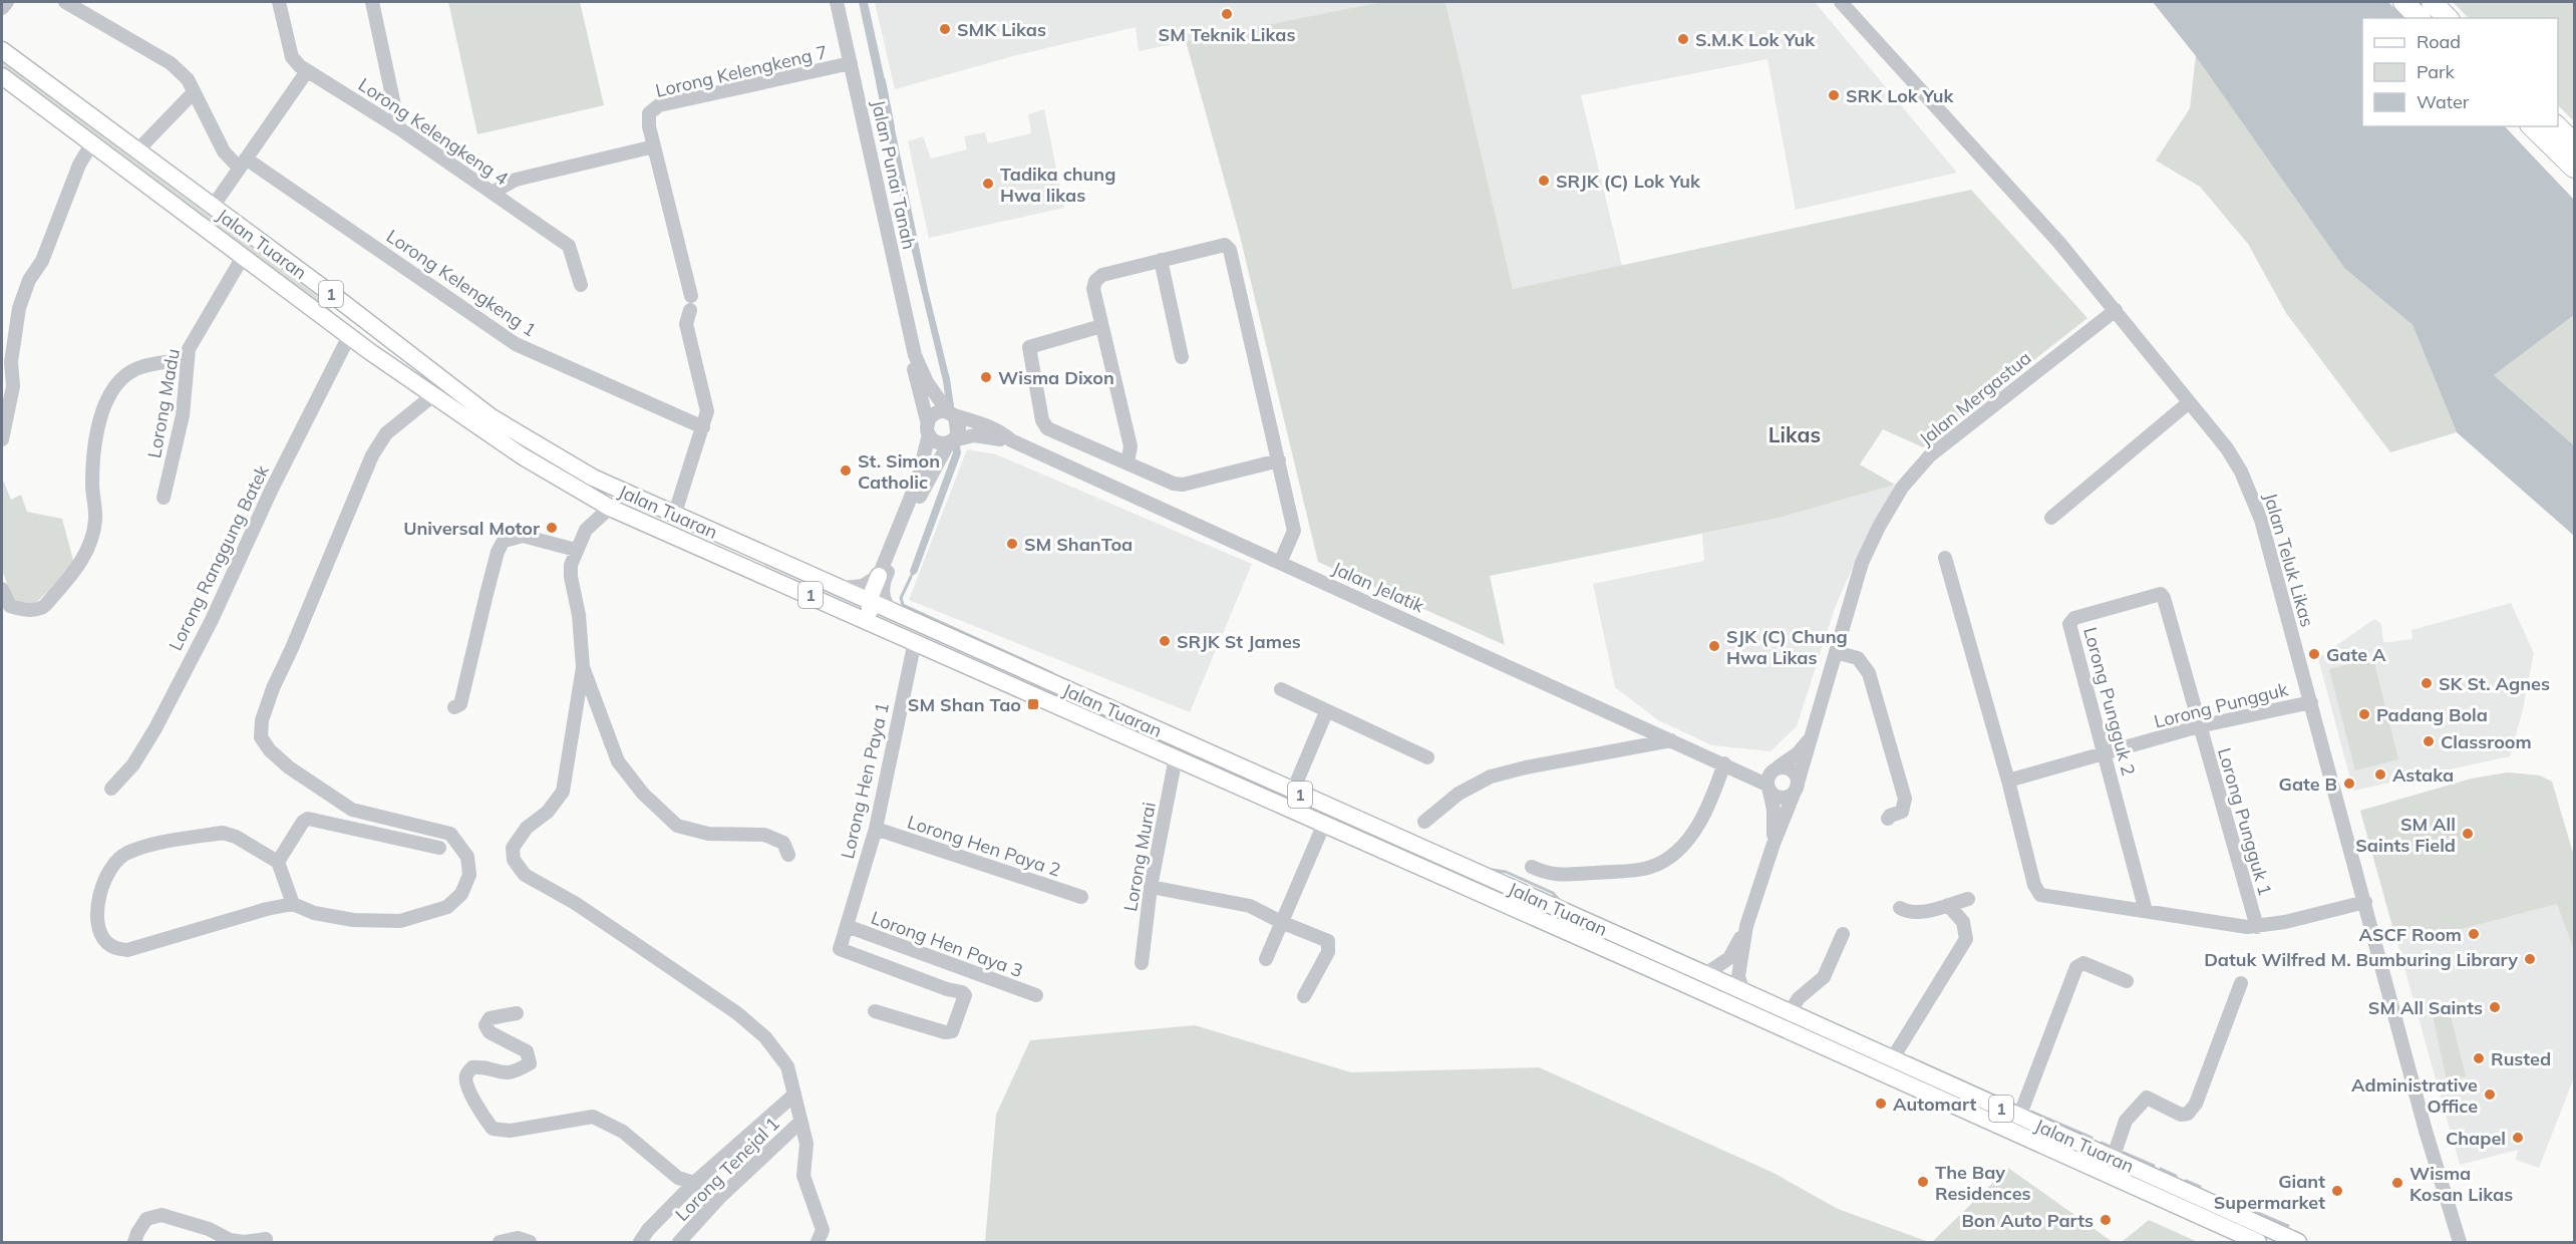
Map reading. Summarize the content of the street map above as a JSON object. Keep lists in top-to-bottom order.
{
  "streets": {
    "main road": ["Jalan Tuaran", "1"],
    "street": [
      "Lorong Kelengkeng 7",
      "Lorong Kelengkeng 4",
      "Jalan Punai Tanah",
      "Lorong Kelengkeng 1",
      "Jalan Mergastua",
      "Lorong Madu",
      "Lorong Ranggung Batek",
      "Jalan Teluk Likas",
      "Jalan Jelatik",
      "Lorong Pungguk 2",
      "Lorong Pungguk",
      "Lorong Hen Paya 1",
      "Lorong Pungguk 1",
      "Lorong Hen Paya 2",
      "Lorong Murai",
      "Lorong Hen Paya 3",
      "Lorong Tenejal 1"
    ]
  },
  "crossings": [
    ["Lorong Kelengkeng 7", "Jalan Punai Tanah"],
    ["Lorong Kelengkeng 7", "Jalan Tuaran"],
    ["Lorong Kelengkeng 7", "Lorong Kelengkeng 1"],
    ["Jalan Tuaran", "Jalan Mergastua"],
    ["Jalan Tuaran", "Lorong Madu"],
    ["Jalan Tuaran", "Lorong Ranggung Batek"],
    ["Jalan Tuaran", "Lorong Hen Paya 1"],
    ["Jalan Tuaran", "Lorong Murai"],
    ["Jalan Mergastua", "Jalan Teluk Likas"],
    ["Jalan Mergastua", "Jalan Jelatik"],
    ["Jalan Teluk Likas", "Lorong Pungguk"],
    ["Lorong Pungguk 2", "Lorong Pungguk"],
    ["Lorong Pungguk 2", "Lorong Pungguk 1"],
    ["Lorong Pungguk", "Lorong Pungguk 1"],
    ["Lorong Hen Paya 1", "Lorong Hen Paya 2"],
    ["Lorong Hen Paya 1", "Lorong Hen Paya 3"]
  ],
  "districts": ["Likas"],
  "places": {
    "other": [
      "SM Teknik Likas",
      "SMK Likas",
      "S.M.K Lok Yuk",
      "SRK Lok Yuk",
      "SRJK (C) Lok Yuk",
      "Tadika chung Hwa likas",
      "Wisma Dixon",
      "St. Simon Catholic",
      "Universal Motor",
      "SM ShanToa",
      "SRJK St James",
      "SJK (C) Chung Hwa Likas",
      "Gate A",
      "SK St. Agnes",
      "Padang Bola",
      "Classroom",
      "Astaka",
      "Gate B",
      "SM All Saints Field",
      "ASCF Room",
      "Datuk Wilfred M. Bumburing Library",
      "SM All Saints",
      "Rusted",
      "Administrative Office",
      "Automart",
      "Chapel",
      "The Bay Residences",
      "Wisma Kosan Likas",
      "Giant Supermarket",
      "Bon Auto Parts"
    ],
    "transit": ["SM Shan Tao"]
  },
  "legend": ["Road", "Park", "Water"]
}
